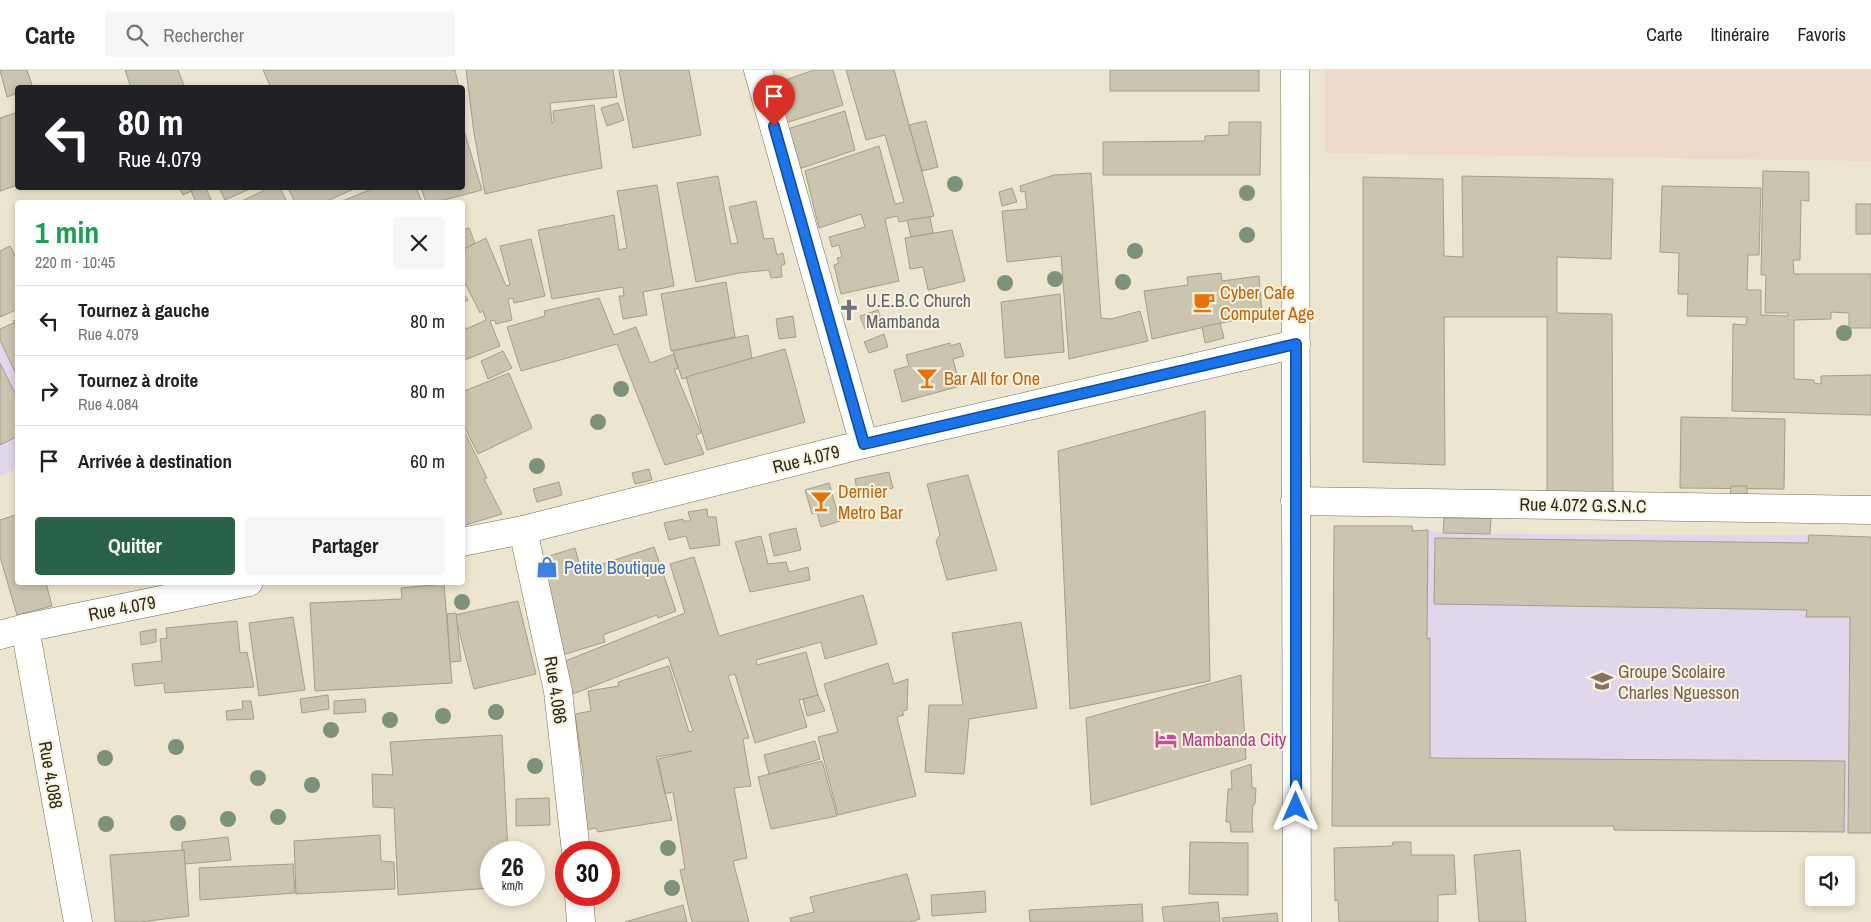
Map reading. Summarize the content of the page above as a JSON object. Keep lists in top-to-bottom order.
{
  "streets": {
    "street": [
      "Rue 4.079",
      "Rue 4.072 G.S.N.C",
      "Rue 4.086",
      "Rue 4.088"
    ]
  },
  "crossings": [
    ["Rue 4.079", "Rue 4.086"],
    ["Rue 4.079", "Rue 4.088"]
  ],
  "places": {
    "cafe": ["Cyber Cafe Computer Age"],
    "church": ["U.E.B.C Church Mambanda"],
    "bar": ["Bar All for One", "Dernier Metro Bar"],
    "shop": ["Petite Boutique"],
    "school or university": ["Groupe Scolaire Charles Nguesson"],
    "hotel": ["Mambanda City"]
  },
  "page": {
    "header": "Carte",
    "search": "Rechercher",
    "nav": ["Carte", "Itinéraire", "Favoris"],
    "turn": ["80 m", "Rue 4.079"],
    "heading": ["1 min", "220 m · 10:45"],
    "list": [
      {
        "name": "Tournez à gauche",
        "note": "Rue 4.079",
        "value": "80 m"
      },
      {
        "name": "Tournez à droite",
        "note": "Rue 4.084",
        "value": "80 m"
      },
      {
        "name": "Arrivée à destination",
        "value": "60 m"
      }
    ],
    "buttons": ["Quitter", "Partager"],
    "speed": "26 km/h",
    "limit": "30"
  }
}
